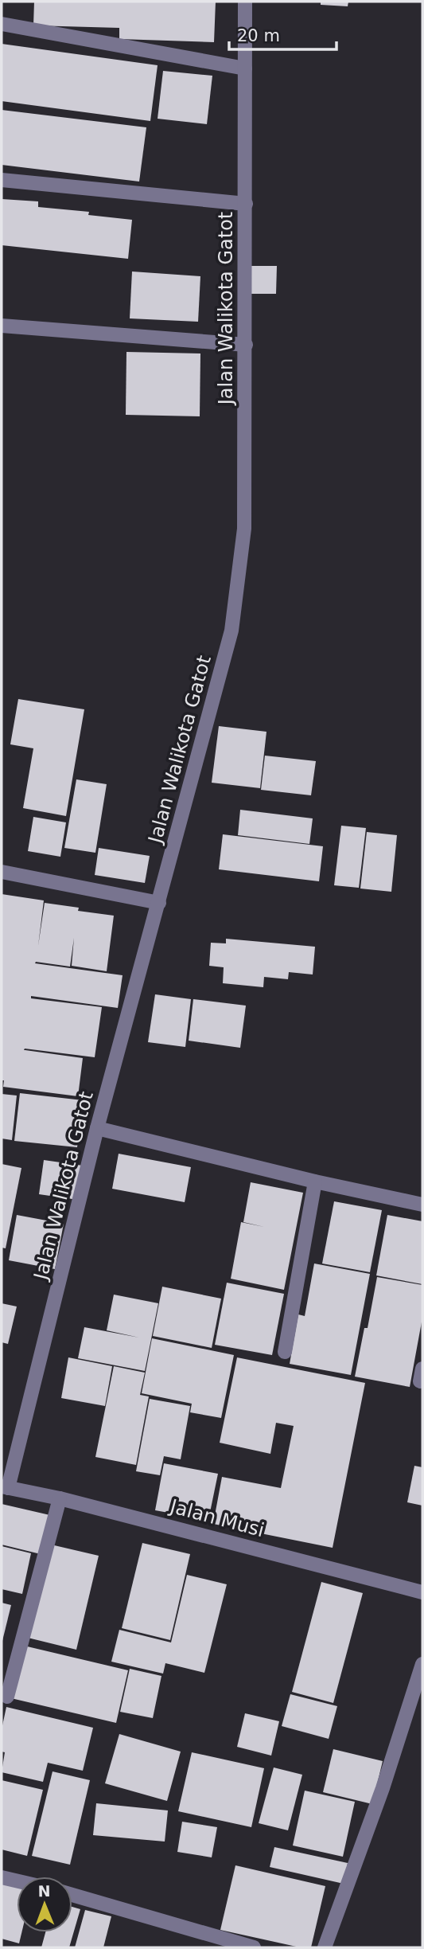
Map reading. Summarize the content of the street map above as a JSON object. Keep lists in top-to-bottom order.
{
  "streets": {
    "street": ["Jalan Walikota Gatot", "Jalan Musi"]
  },
  "crossings": [
    ["Jalan Walikota Gatot", "Jalan Musi"]
  ],
  "scale_bar": "20 m",
  "north": "top"
}
